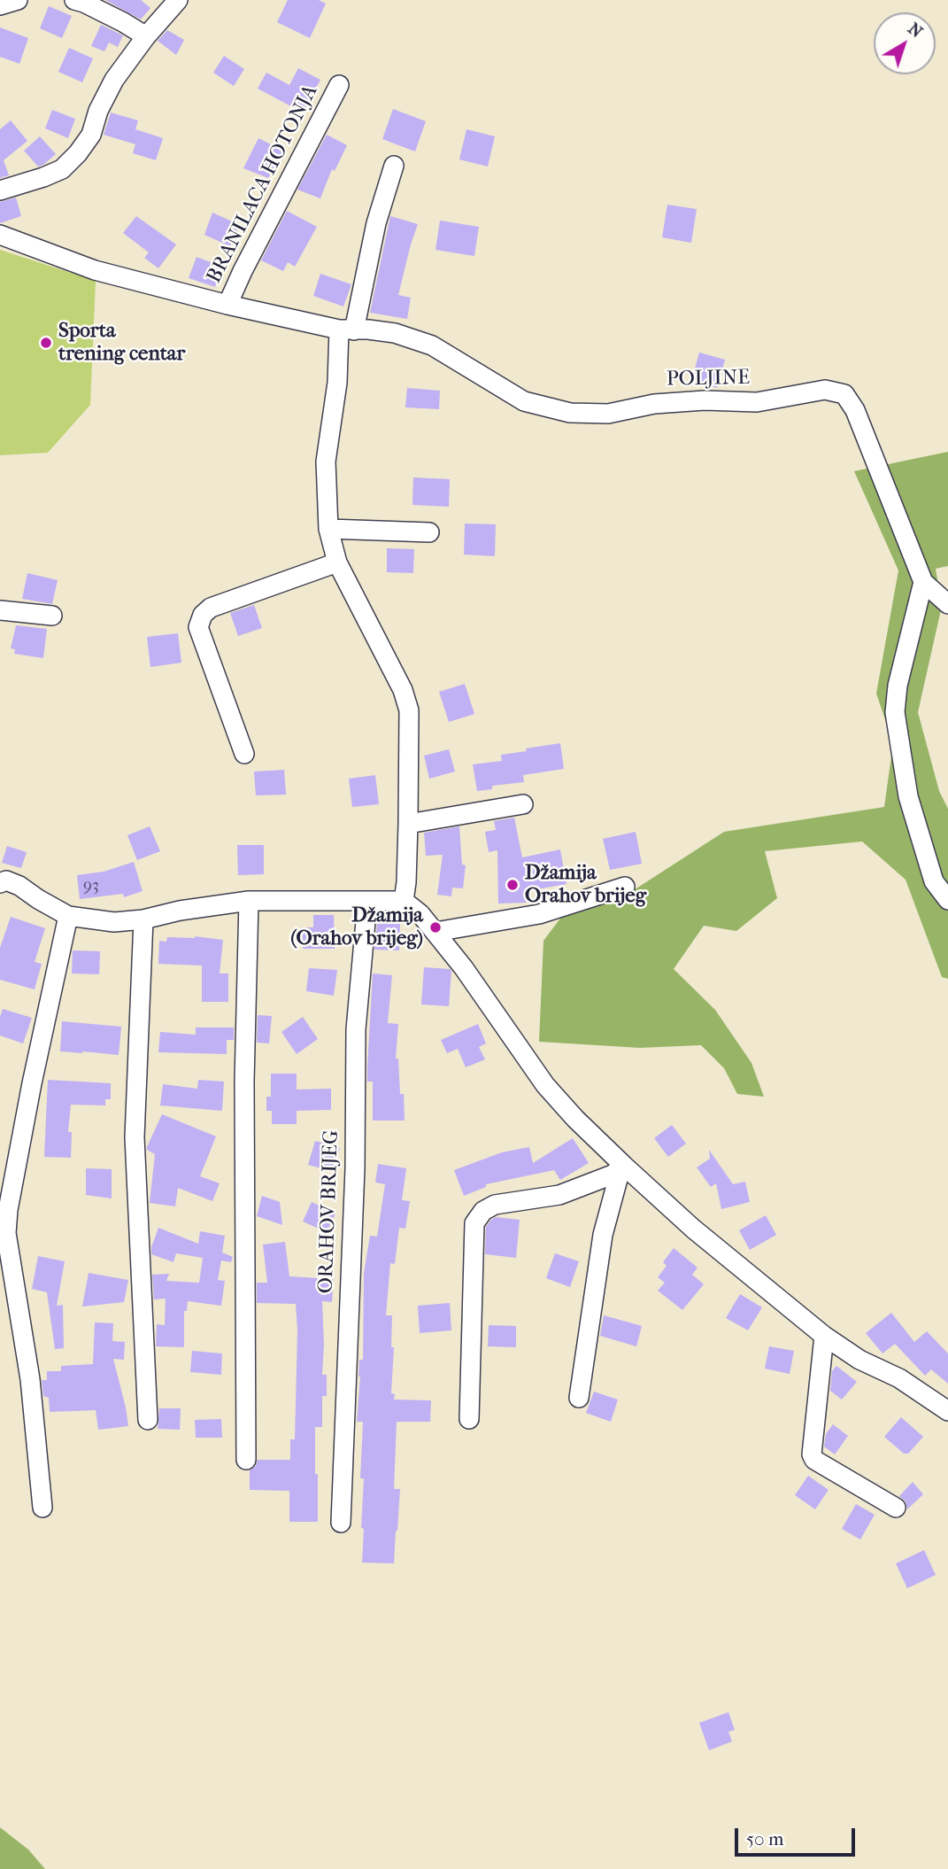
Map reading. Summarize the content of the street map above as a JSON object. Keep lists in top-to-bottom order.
{
  "streets": {
    "street": ["BRANILACA HOTONJA", "POLJINE", "ORAHOV BRIJEG"]
  },
  "crossings": [
    ["BRANILACA HOTONJA", "POLJINE"]
  ],
  "places": ["Sporta trening centar", "Džamija Orahov brijeg", "Džamija (Orahov brijeg)"],
  "house_numbers": ["93"],
  "scale_bar": "50 m",
  "north": "top right"
}
